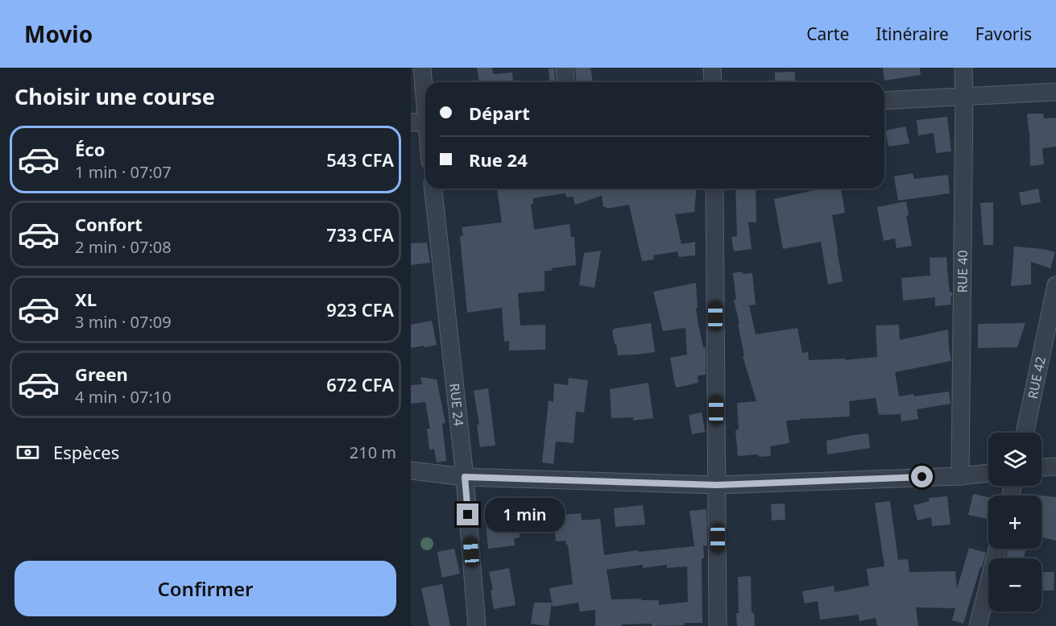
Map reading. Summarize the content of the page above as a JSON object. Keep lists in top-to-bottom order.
{
  "streets": {
    "street": ["RUE 40", "RUE 42", "RUE 24"]
  },
  "page": {
    "header": "Movio",
    "nav": ["Carte", "Itinéraire", "Favoris"],
    "heading": "Choisir une course",
    "banner": ["Départ", "Rue 24"],
    "list": [
      {
        "name": "Éco",
        "note": "1 min · 07:07",
        "value": "543 CFA"
      },
      {
        "name": "Confort",
        "note": "2 min · 07:08",
        "value": "733 CFA"
      },
      {
        "name": "XL",
        "note": "3 min · 07:09",
        "value": "923 CFA"
      },
      {
        "name": "Green",
        "note": "4 min · 07:10",
        "value": "672 CFA"
      }
    ],
    "pay": ["Espèces", "210 m"],
    "map_buttons": ["+", "−"],
    "bubble": "1 min",
    "buttons": "Confirmer"
  }
}
